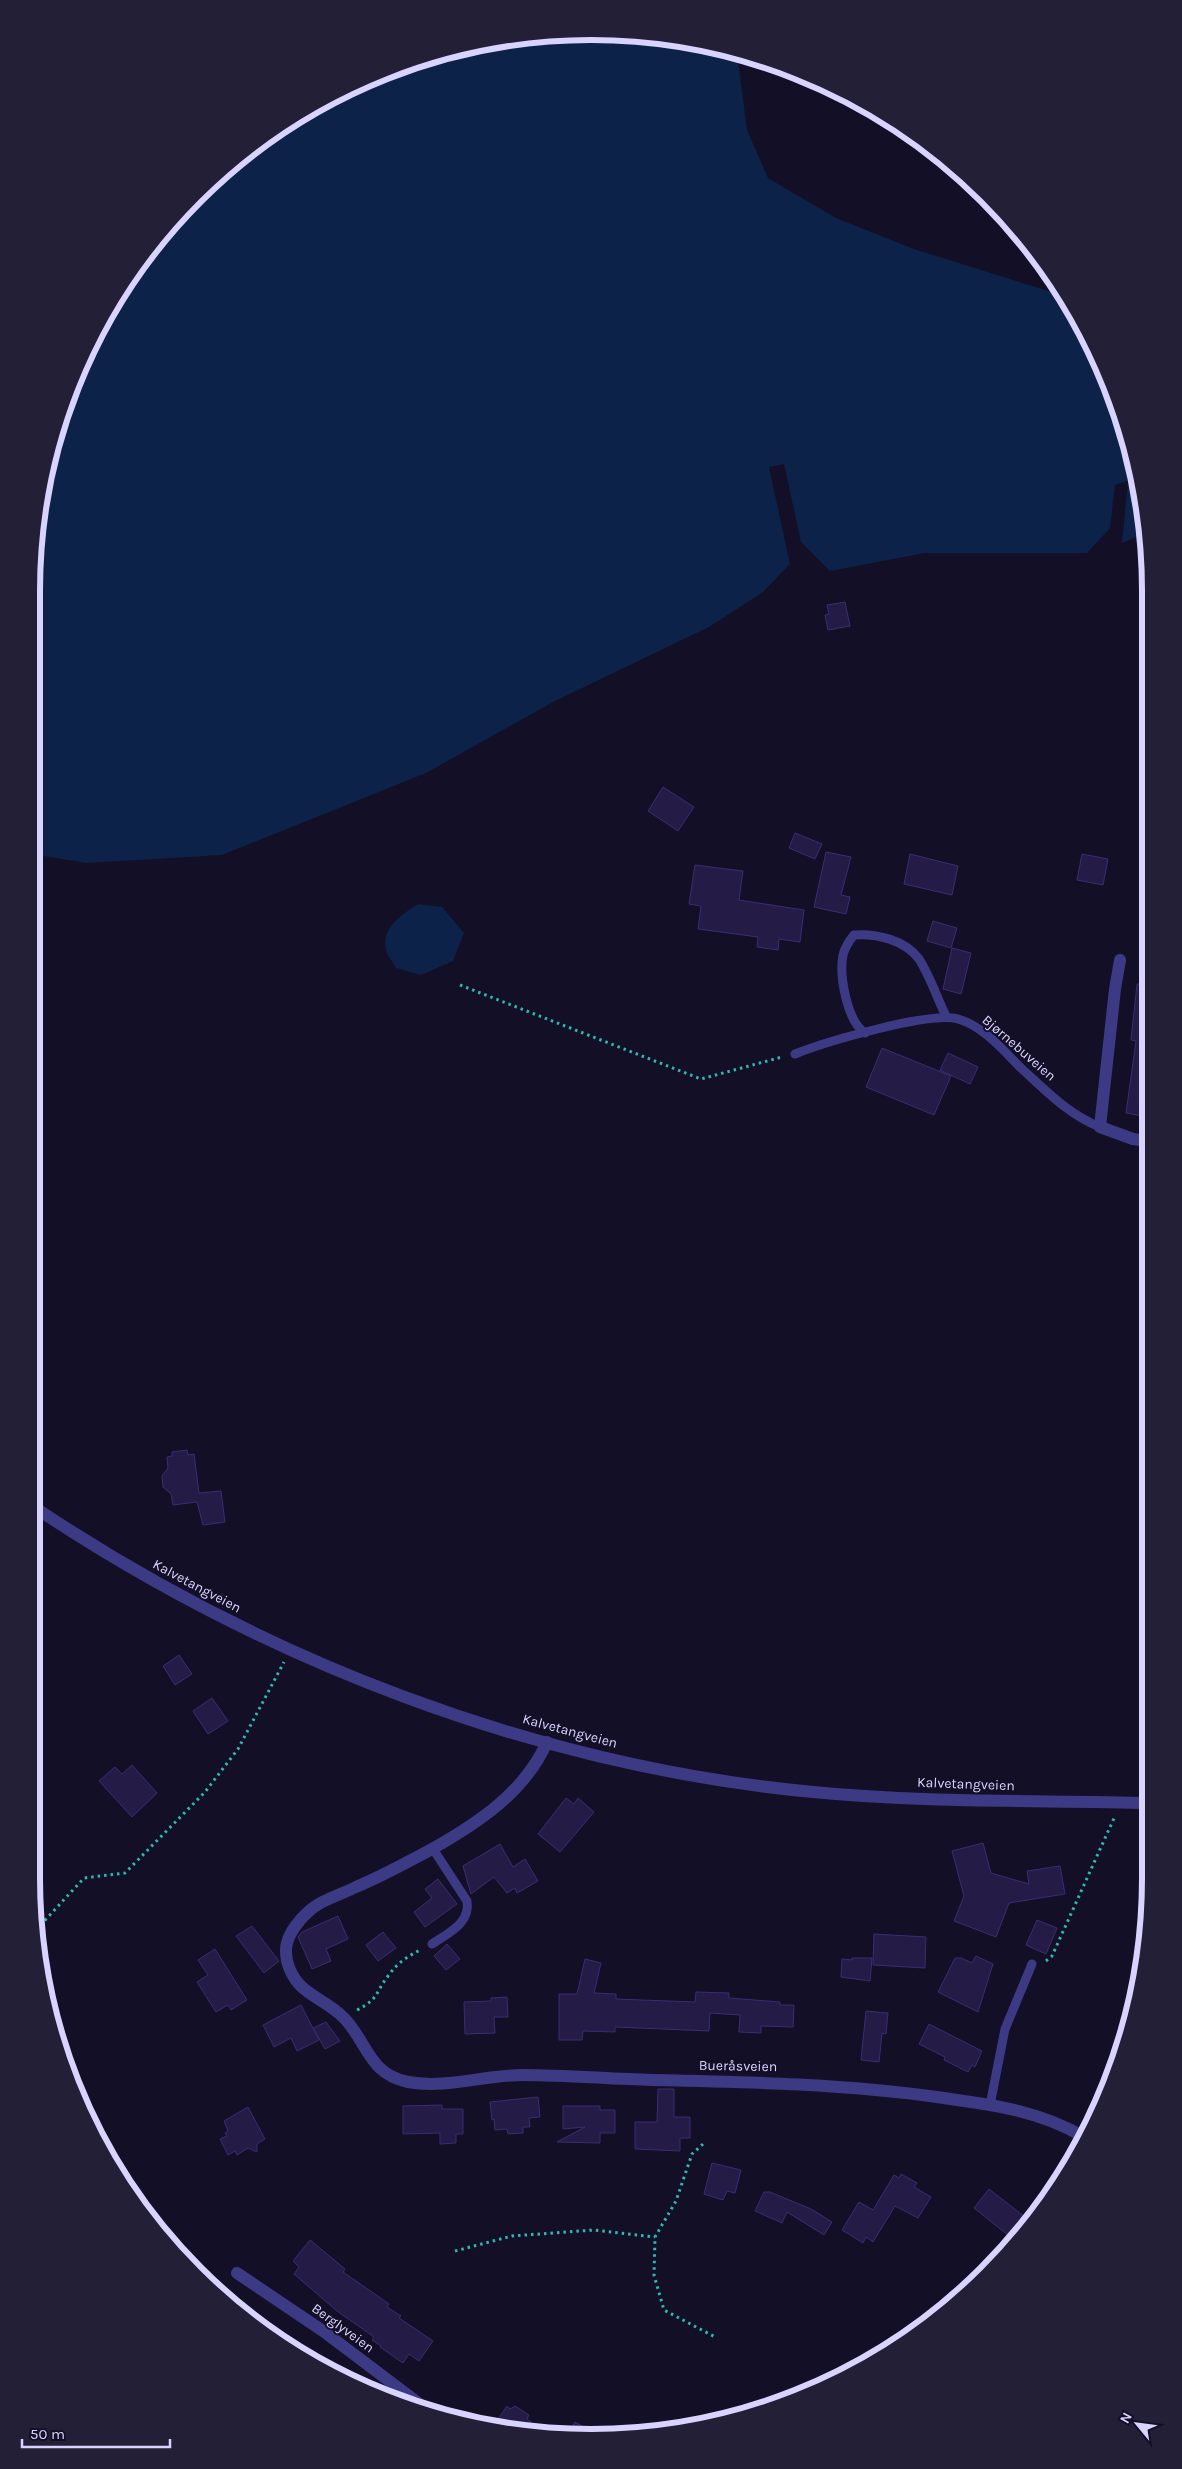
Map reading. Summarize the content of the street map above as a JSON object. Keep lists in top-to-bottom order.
{
  "streets": {
    "street": [
      "Bjørnebuveien",
      "Kalvetangveien",
      "Bueråsveien",
      "Berglyveien"
    ]
  },
  "scale_bar": "50 m",
  "north": "top left"
}
